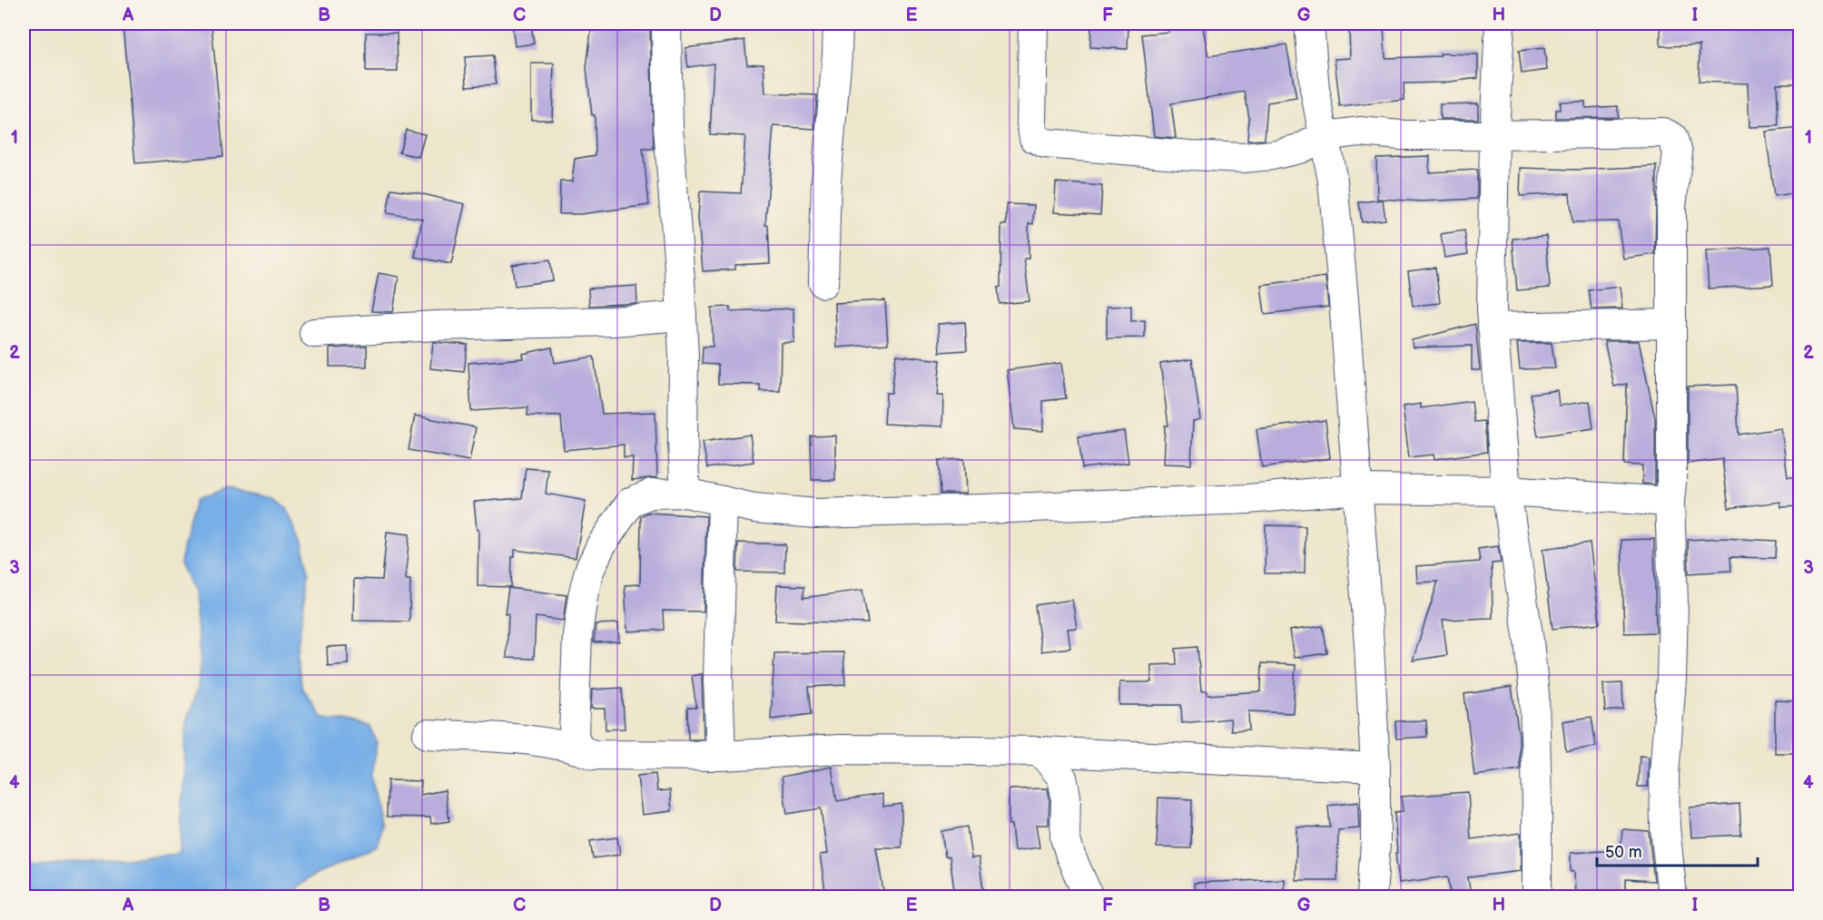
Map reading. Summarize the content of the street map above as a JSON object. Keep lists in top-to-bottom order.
{
  "scale_bar": "50 m",
  "grid": {
    "columns": [
      "A",
      "B",
      "C",
      "D",
      "E",
      "F",
      "G",
      "H",
      "I"
    ],
    "rows": [
      "1",
      "2",
      "3",
      "4"
    ]
  }
}
